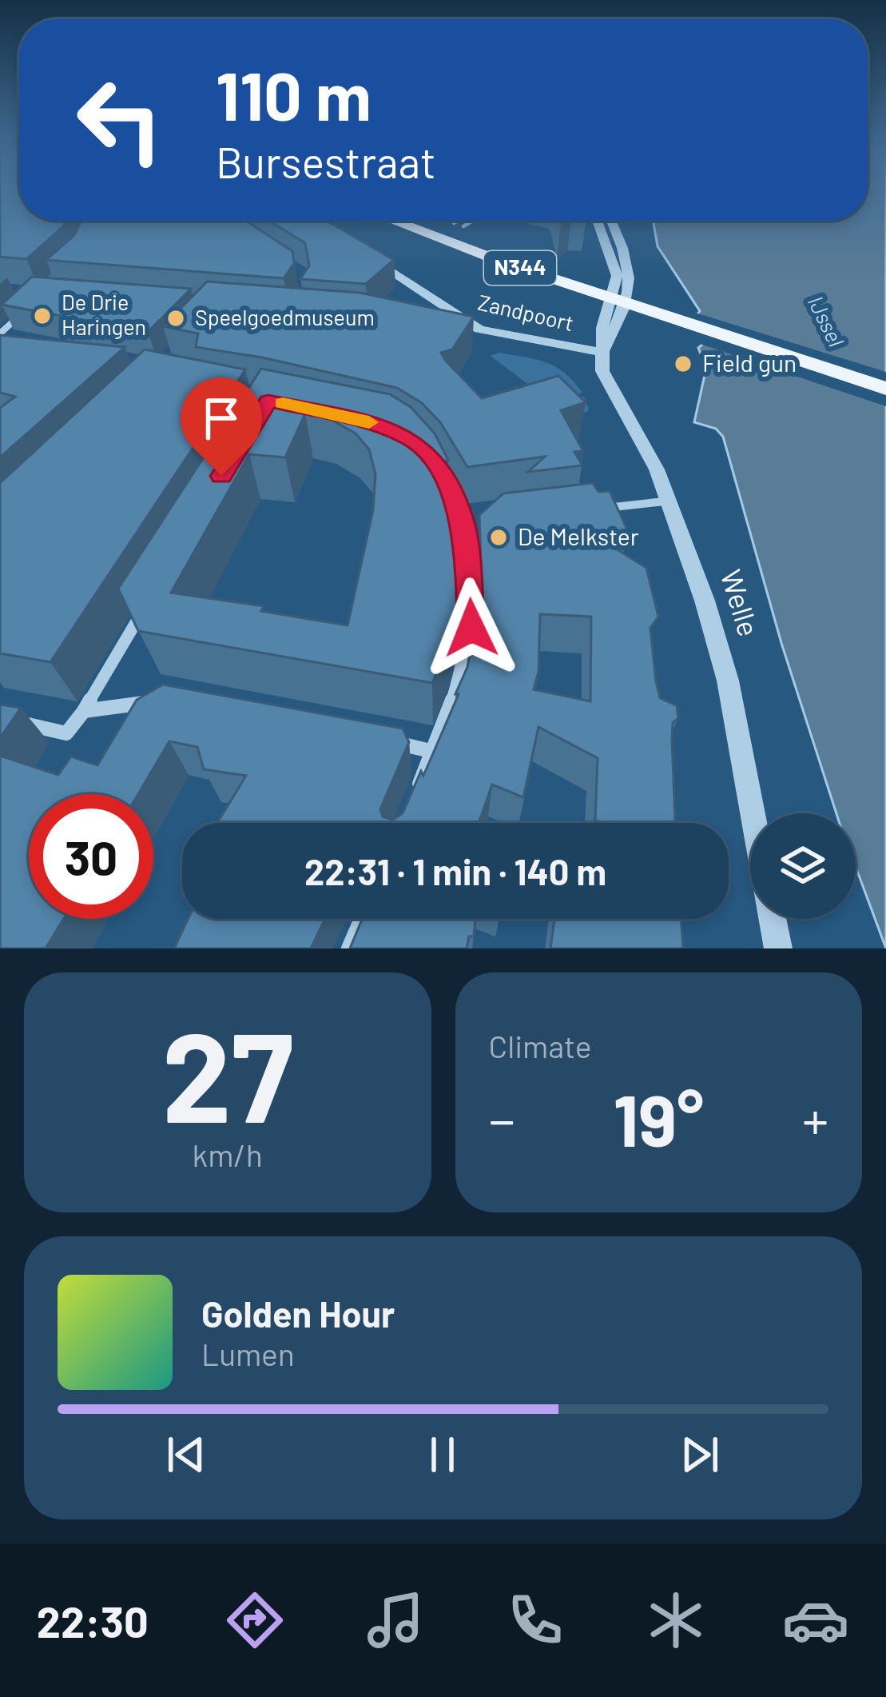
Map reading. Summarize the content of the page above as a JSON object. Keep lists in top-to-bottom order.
{
  "streets": {
    "main road": ["N344"],
    "street": ["Zandpoort", "Welle"]
  },
  "crossings": [
    ["Zandpoort", "Welle"]
  ],
  "water": ["IJssel"],
  "places": [
    "De Drie Haringen",
    "Speelgoedmuseum",
    "Field gun",
    "De Melkster"
  ],
  "page": {
    "turn": ["110 m", "Bursestraat"],
    "limit": "30",
    "trip": "22:31 · 1 min · 140 m",
    "tile": [
      ["27", "km/h"],
      "Climate"
    ],
    "heat": ["−", "19°", "+"],
    "song": ["Golden Hour", "Lumen"],
    "tabs": "22:30"
  }
}
